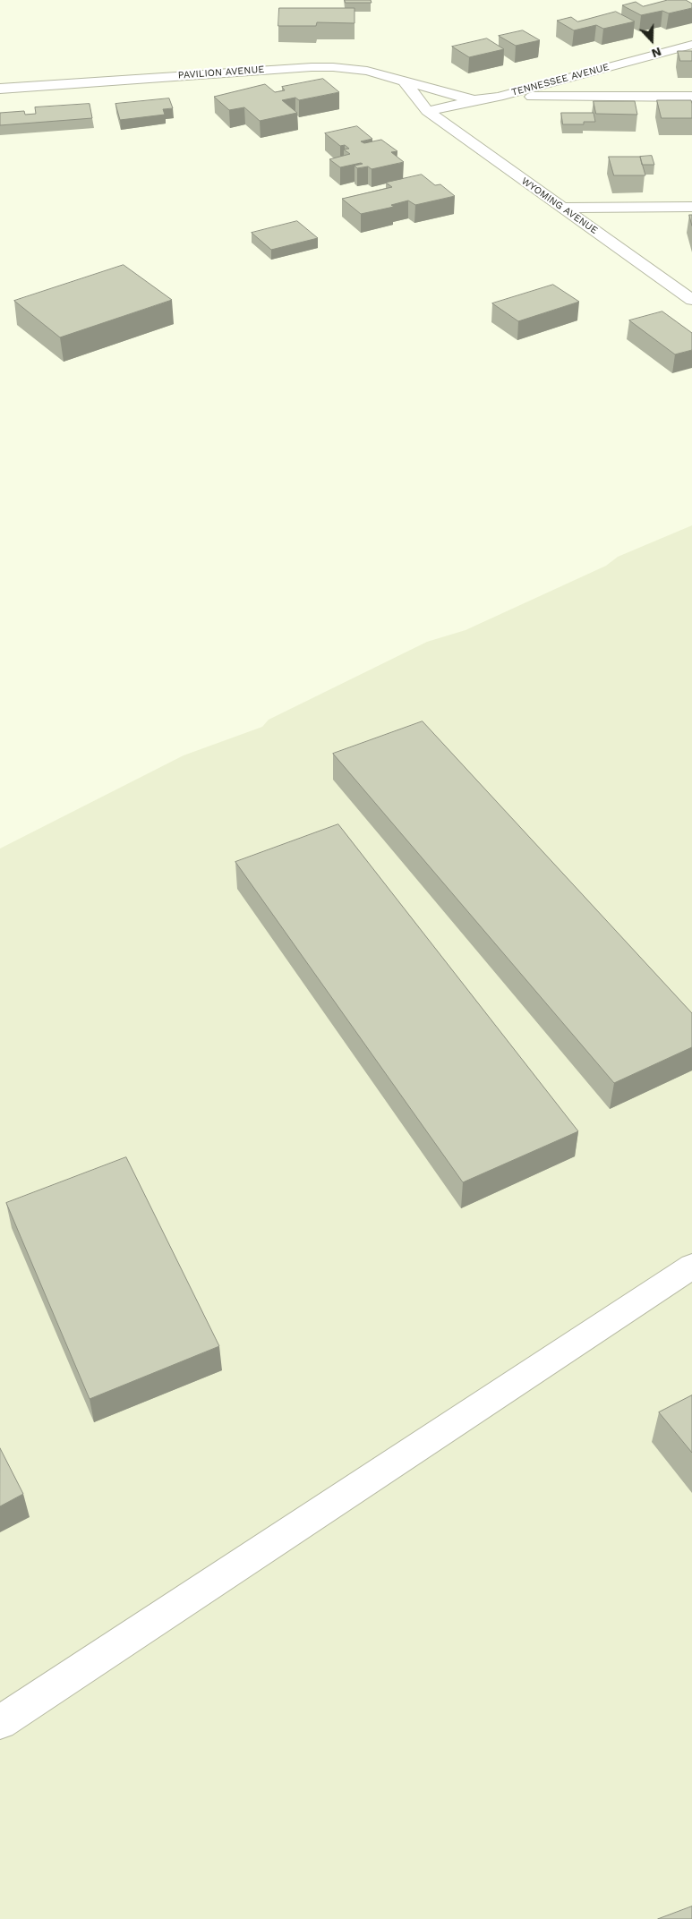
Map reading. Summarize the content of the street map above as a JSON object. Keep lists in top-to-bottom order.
{
  "streets": {
    "street": ["PAVILION AVENUE", "TENNESSEE AVENUE", "WYOMING AVENUE"]
  },
  "crossings": [
    ["PAVILION AVENUE", "TENNESSEE AVENUE"],
    ["TENNESSEE AVENUE", "WYOMING AVENUE"]
  ],
  "north": "bottom"
}
